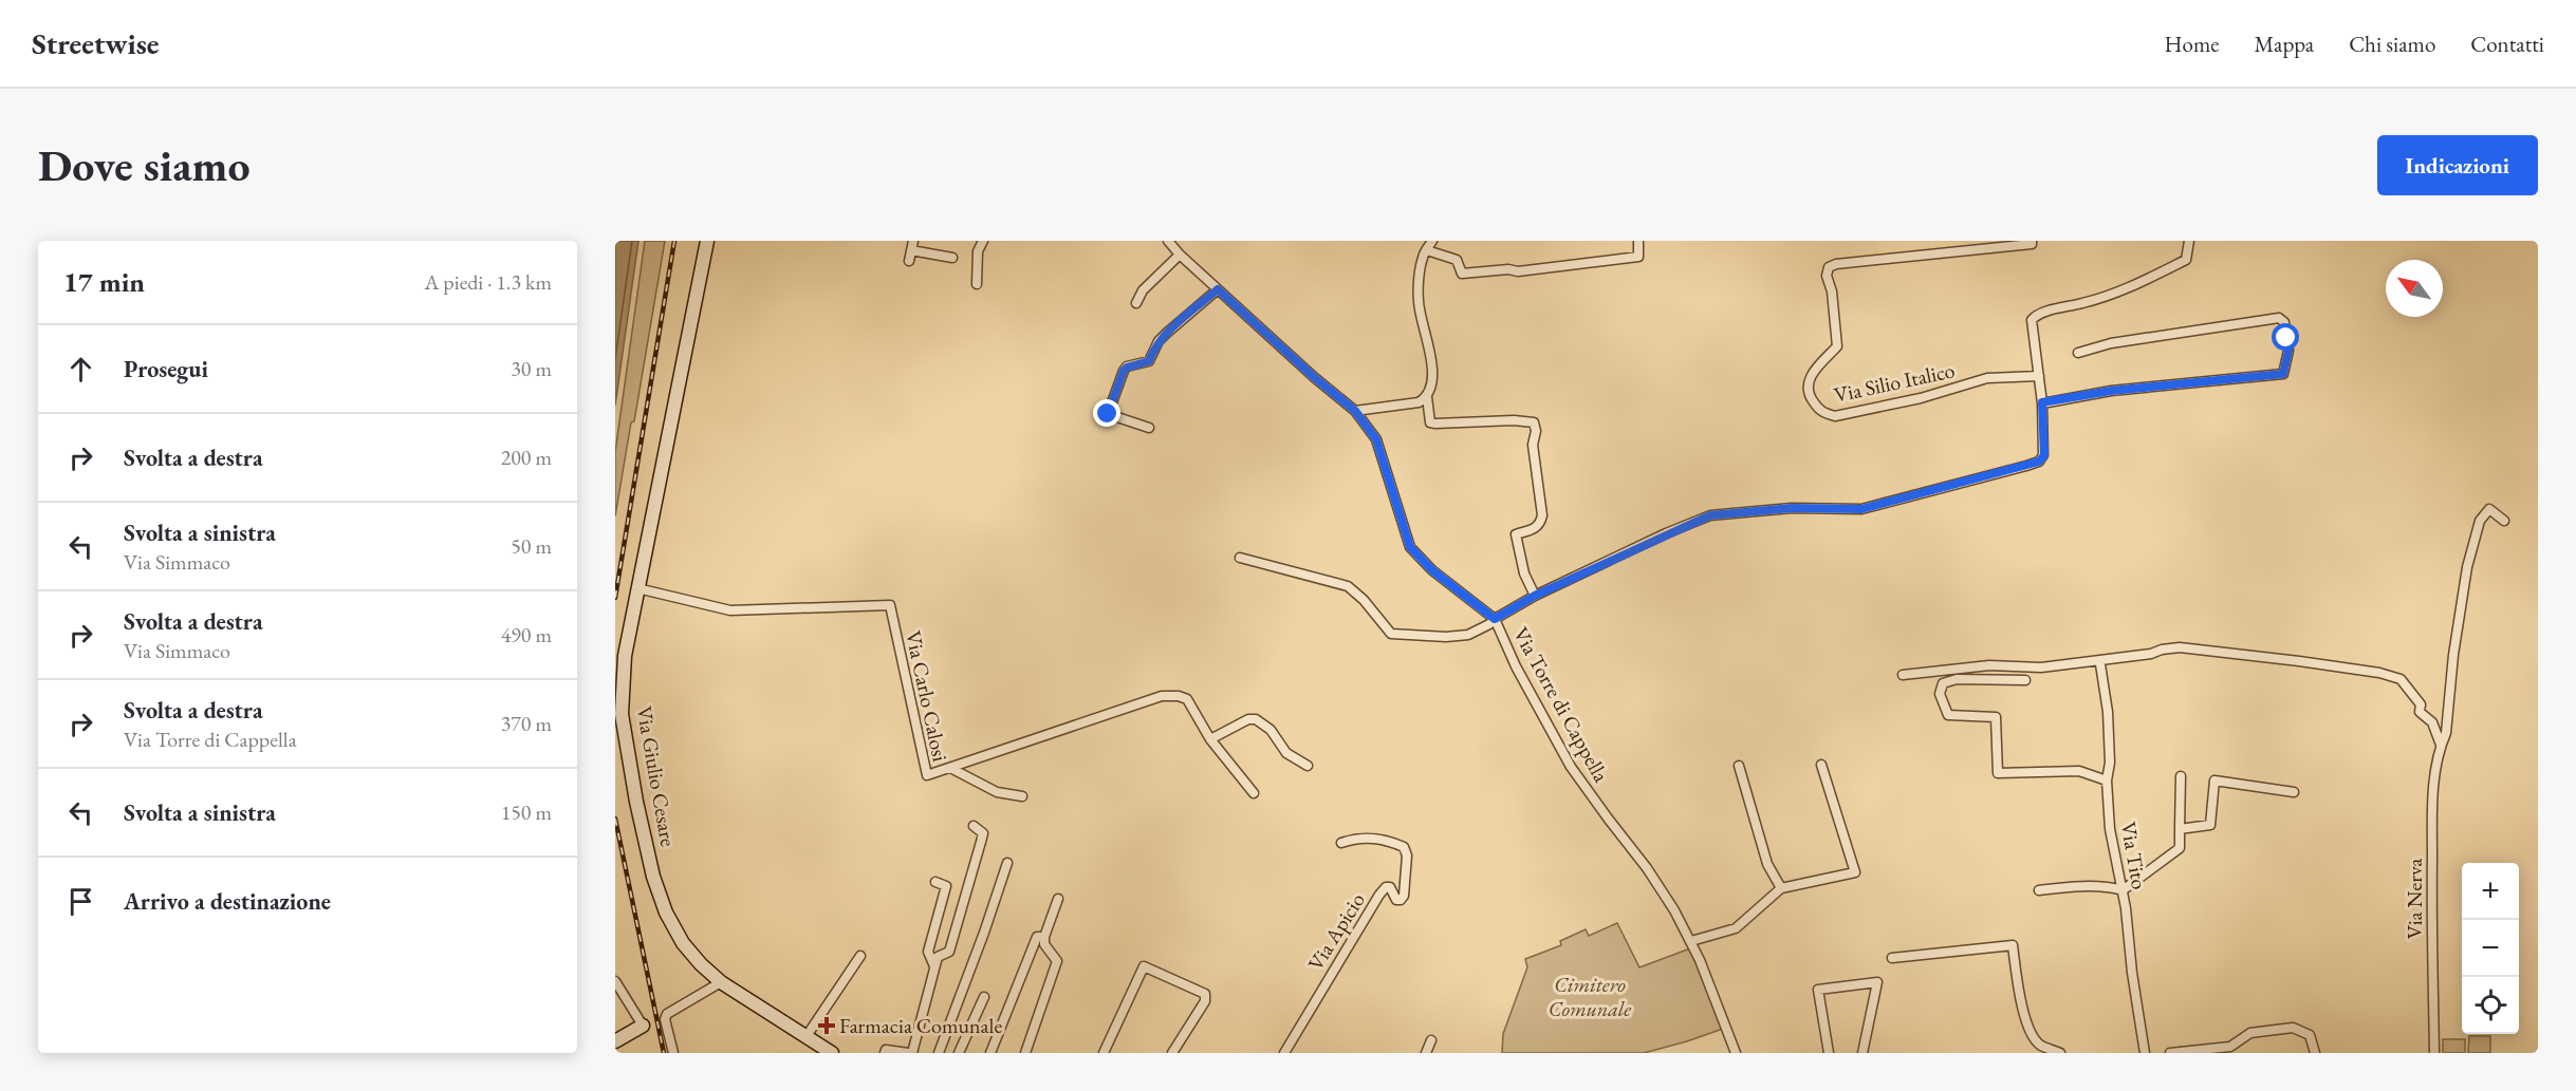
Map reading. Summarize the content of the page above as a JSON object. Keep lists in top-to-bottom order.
{
  "streets": {
    "street": [
      "Via Silio Italico",
      "Via Carlo Calosi",
      "Via Torre di Cappella",
      "Via Giulio Cesare",
      "Via Tito",
      "Via Nerva",
      "Via Apicio"
    ]
  },
  "crossings": [
    ["Via Carlo Calosi", "Via Giulio Cesare"]
  ],
  "parks": ["Cimitero Comunale"],
  "places": {
    "health": ["Farmacia Comunale"]
  },
  "north": "top left",
  "page": {
    "header": "Streetwise",
    "nav": [
      "Home",
      "Mappa",
      "Chi siamo",
      "Contatti"
    ],
    "buttons": "Indicazioni",
    "title": "Dove siamo",
    "heading": ["17 min", "A piedi · 1.3 km"],
    "list": [
      ["Prosegui", "30 m"],
      ["Svolta a destra", "200 m"],
      ["Svolta a sinistra", "Via Simmaco", "50 m"],
      ["Svolta a destra", "Via Simmaco", "490 m"],
      ["Svolta a destra", "Via Torre di Cappella", "370 m"],
      ["Svolta a sinistra", "150 m"],
      "Arrivo a destinazione"
    ],
    "map_buttons": ["+", "−"]
  }
}
